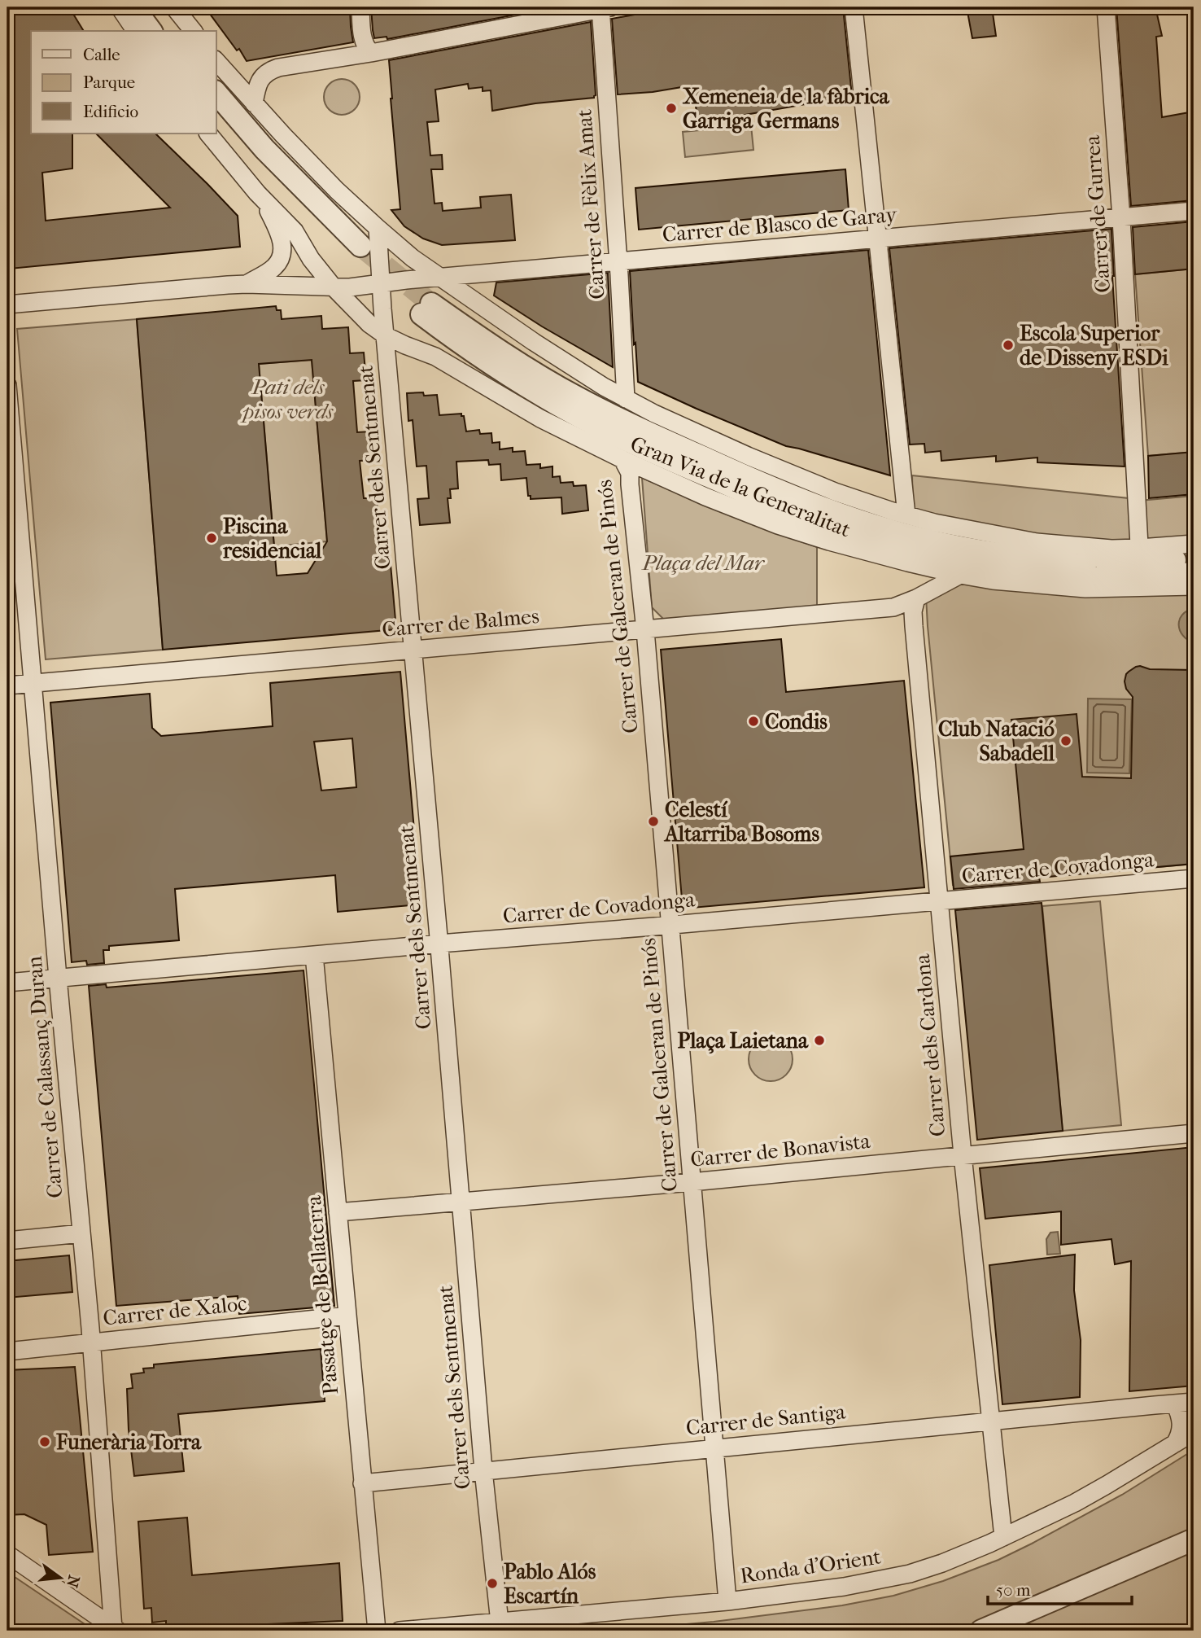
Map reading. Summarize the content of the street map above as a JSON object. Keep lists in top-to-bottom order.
{
  "streets": {
    "street": [
      "Carrer de Fèlix Amat",
      "Carrer de Gurrea",
      "Carrer de Blasco de Garay",
      "Carrer dels Sentmenat",
      "Gran Via de la Generalitat",
      "Carrer de Galceran de Pinós",
      "Carrer de Balmes",
      "Carrer de Covadonga",
      "Carrer dels Cardona",
      "Carrer de Calassanç Duran",
      "Carrer de Bonavista",
      "Passatge de Bellaterra",
      "Carrer de Xaloc",
      "Carrer de Santiga",
      "Ronda d'Orient"
    ]
  },
  "crossings": [
    ["Carrer de Fèlix Amat", "Carrer de Blasco de Garay"],
    ["Carrer de Gurrea", "Carrer de Blasco de Garay"],
    ["Carrer de Gurrea", "Gran Via de la Generalitat"],
    ["Carrer de Blasco de Garay", "Carrer dels Sentmenat"],
    ["Carrer dels Sentmenat", "Carrer de Balmes"],
    ["Carrer dels Sentmenat", "Carrer de Covadonga"],
    ["Carrer dels Sentmenat", "Carrer de Bonavista"],
    ["Carrer dels Sentmenat", "Carrer de Santiga"],
    ["Carrer dels Sentmenat", "Ronda d'Orient"],
    ["Carrer de Galceran de Pinós", "Carrer de Balmes"],
    ["Carrer de Galceran de Pinós", "Carrer de Covadonga"],
    ["Carrer de Galceran de Pinós", "Carrer de Bonavista"],
    ["Carrer de Galceran de Pinós", "Carrer de Santiga"],
    ["Carrer de Galceran de Pinós", "Ronda d'Orient"],
    ["Carrer de Balmes", "Carrer dels Cardona"],
    ["Carrer de Balmes", "Carrer de Calassanç Duran"],
    ["Carrer de Covadonga", "Carrer dels Cardona"],
    ["Carrer de Covadonga", "Carrer de Calassanç Duran"],
    ["Carrer de Covadonga", "Passatge de Bellaterra"],
    ["Carrer dels Cardona", "Carrer de Bonavista"],
    ["Carrer dels Cardona", "Carrer de Santiga"],
    ["Carrer dels Cardona", "Ronda d'Orient"],
    ["Carrer de Calassanç Duran", "Carrer de Xaloc"],
    ["Carrer de Bonavista", "Passatge de Bellaterra"],
    ["Passatge de Bellaterra", "Carrer de Xaloc"],
    ["Passatge de Bellaterra", "Carrer de Santiga"]
  ],
  "parks": ["Pati dels pisos verds", "Plaça del Mar"],
  "places": [
    "Xemeneia de la fàbrica Garriga Germans",
    "Escola Superior de Disseny ESDi",
    "Piscina residencial",
    "Condis",
    "Club Natació Sabadell",
    "Celestí Altarriba Bosoms",
    "Plaça Laietana",
    "Funerària Torra",
    "Pablo Alós Escartín"
  ],
  "legend": ["Calle", "Parque", "Edificio"],
  "scale_bar": "50 m",
  "north": "right"
}
